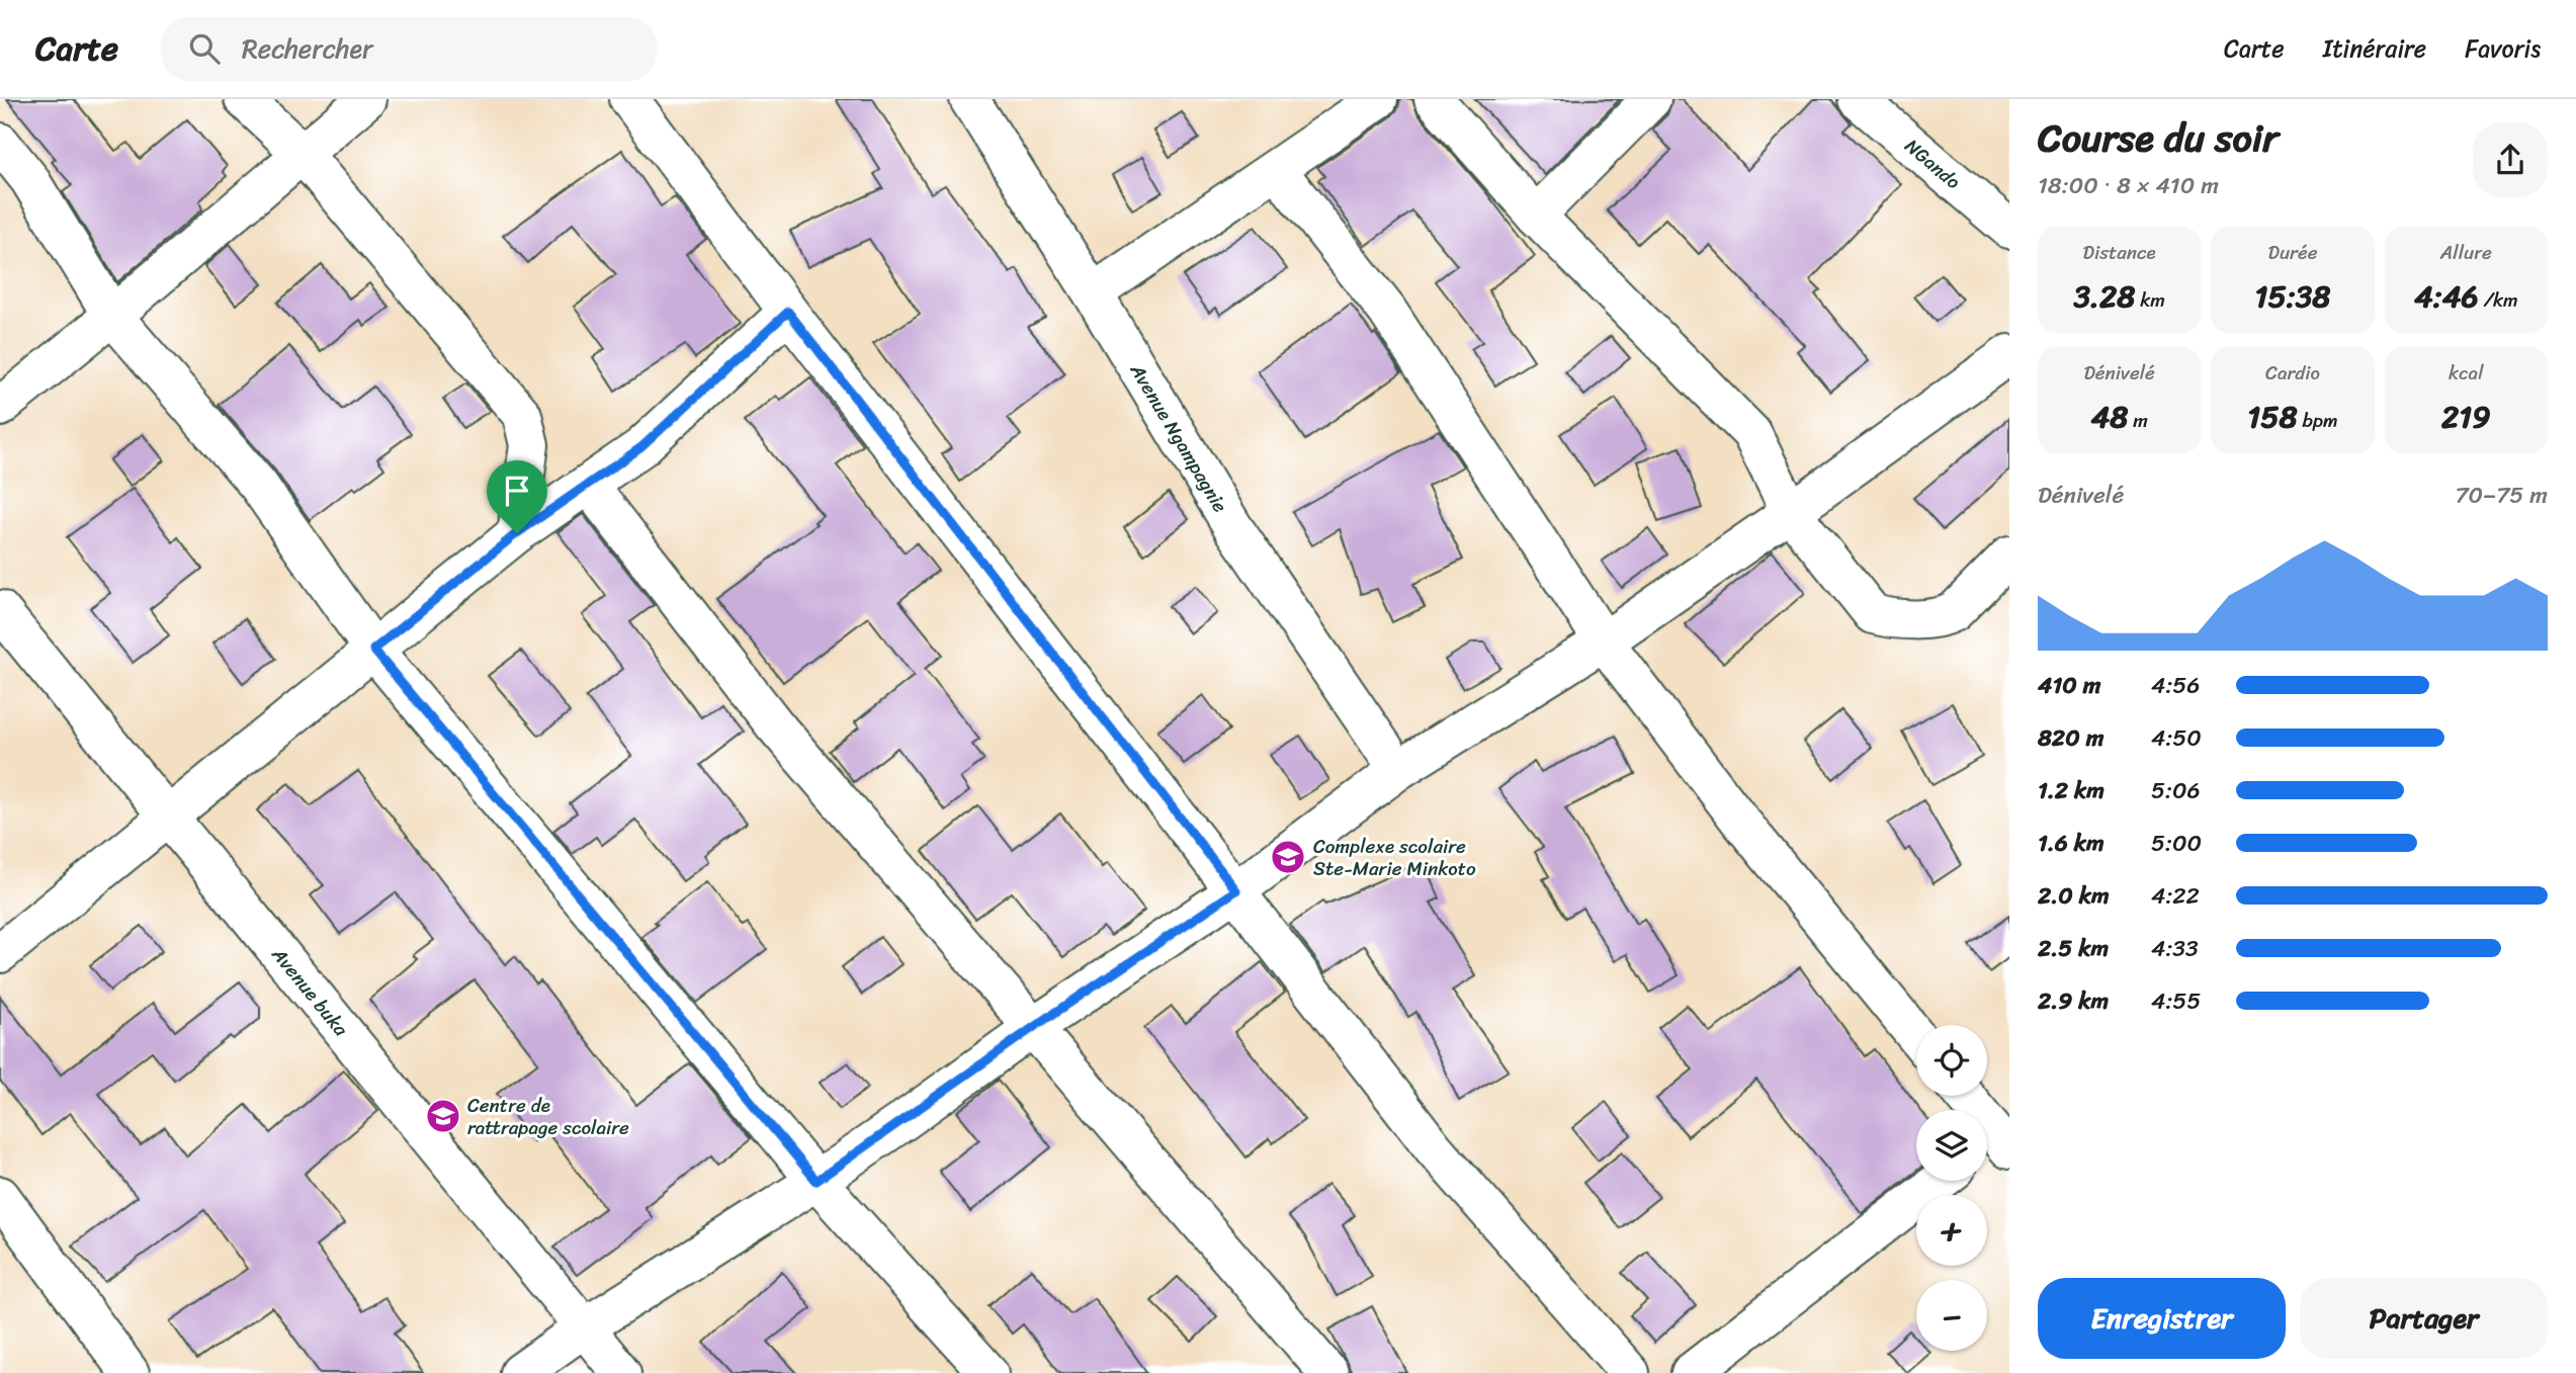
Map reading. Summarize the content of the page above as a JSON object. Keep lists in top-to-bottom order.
{
  "streets": {
    "street": ["NGando", "Avenue Ngampagnie", "Avenue buka"]
  },
  "places": {
    "school or university": ["Complexe scolaire Ste-Marie Minkoto", "Centre de rattrapage scolaire"]
  },
  "page": {
    "header": "Carte",
    "search": "Rechercher",
    "nav": ["Carte", "Itinéraire", "Favoris"],
    "heading": ["Course du soir", "18:00 · 8 × 410 m"],
    "stats": [
      ["Distance", "3.28 km"],
      ["Durée", "15:38"],
      ["Allure", "4:46 /km"],
      ["Dénivelé", "48 m"],
      ["Cardio", "158 bpm"],
      ["kcal", "219"]
    ],
    "chart": ["Dénivelé", "70–75 m"],
    "list": [
      {
        "name": "410 m",
        "note": "4:56"
      },
      {
        "name": "820 m",
        "note": "4:50"
      },
      {
        "name": "1.2 km",
        "note": "5:06"
      },
      {
        "name": "1.6 km",
        "note": "5:00"
      },
      {
        "name": "2.0 km",
        "note": "4:22"
      },
      {
        "name": "2.5 km",
        "note": "4:33"
      },
      {
        "name": "2.9 km",
        "note": "4:55"
      }
    ],
    "map_buttons": ["+", "−"],
    "buttons": ["Enregistrer", "Partager"]
  }
}
